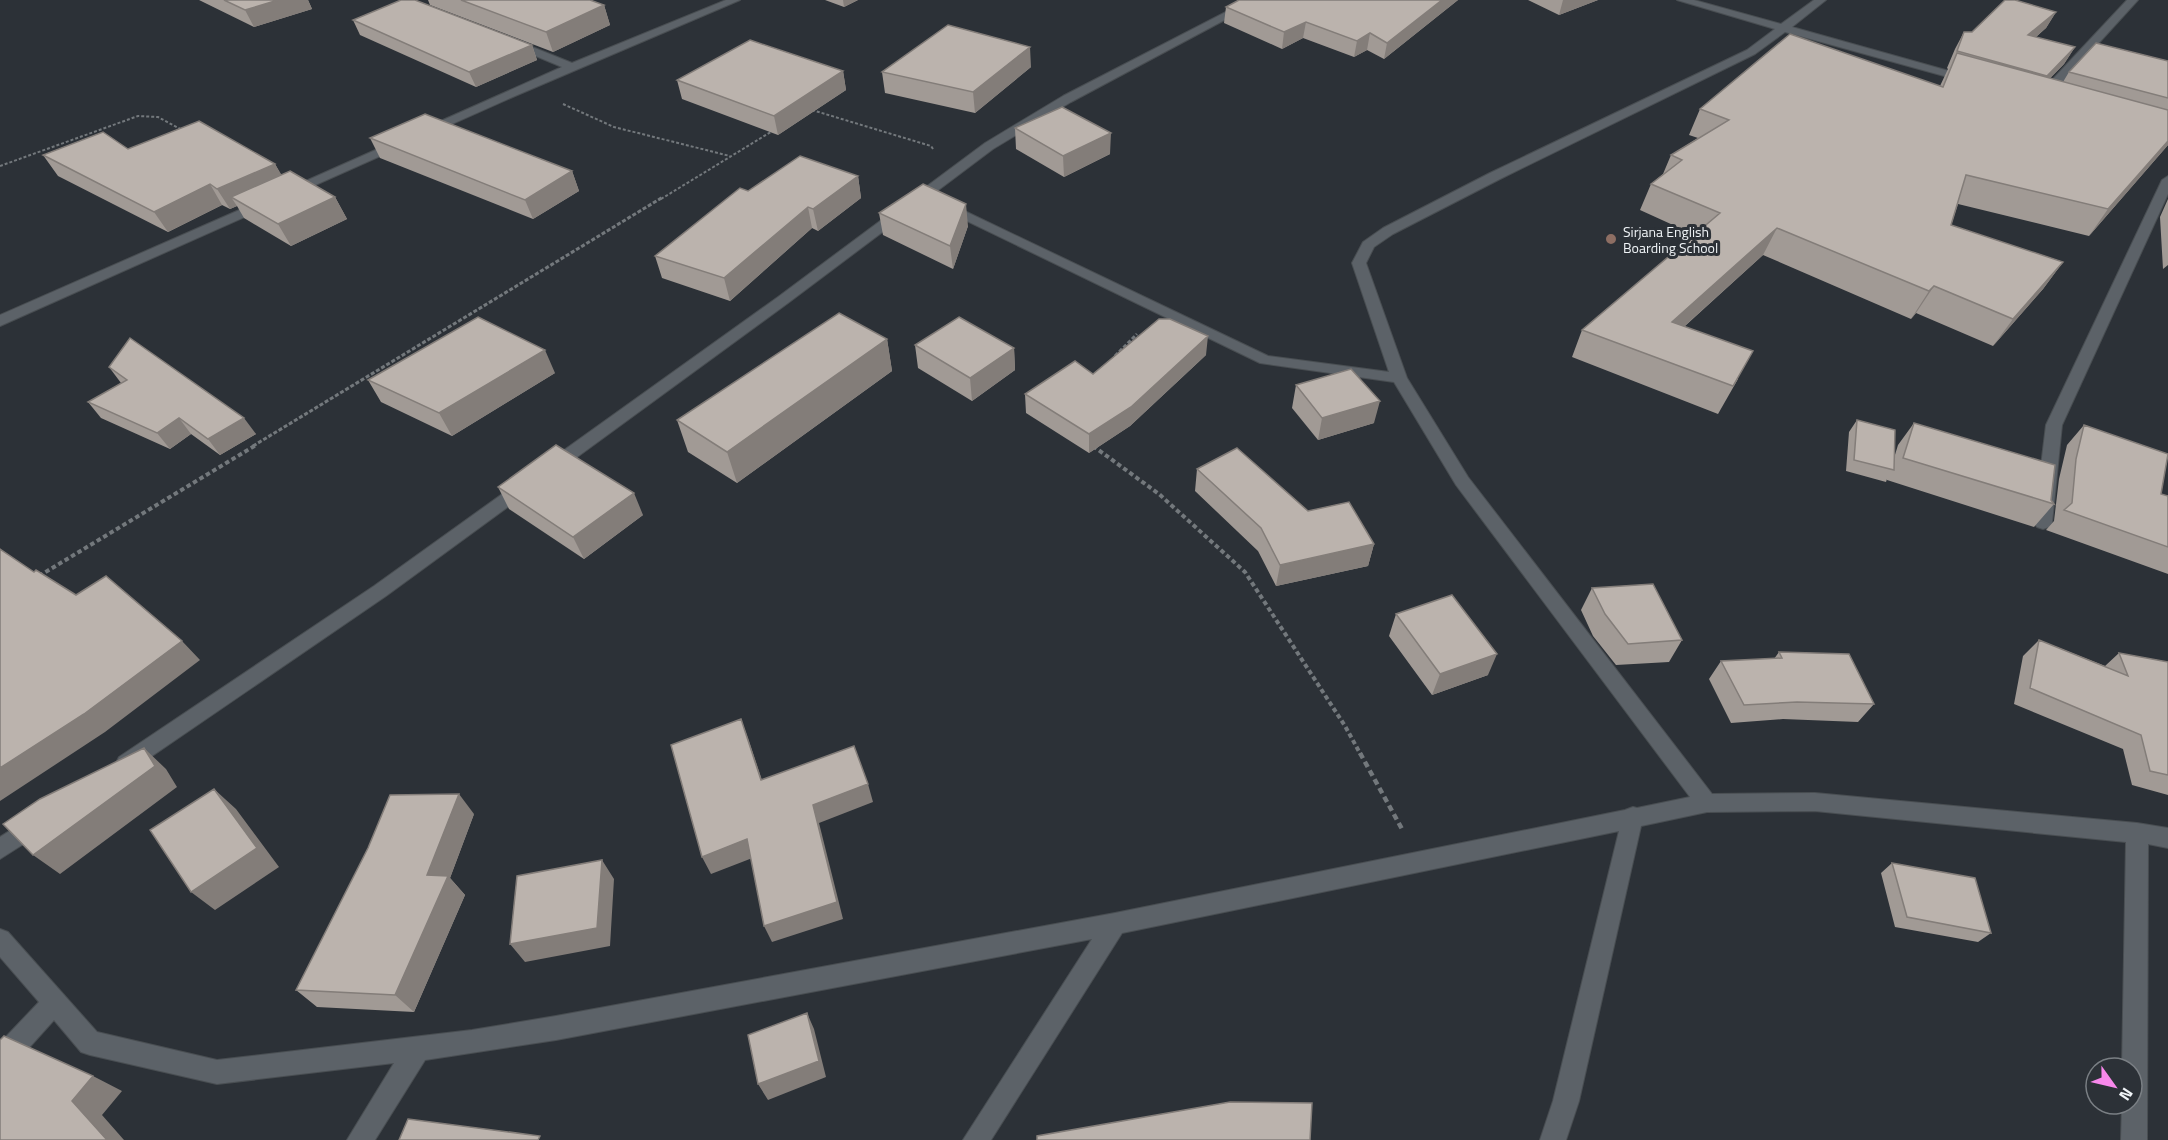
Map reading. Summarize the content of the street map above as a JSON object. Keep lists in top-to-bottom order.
{
  "places": ["Sirjana English Boarding School"],
  "north": "bottom right"
}
